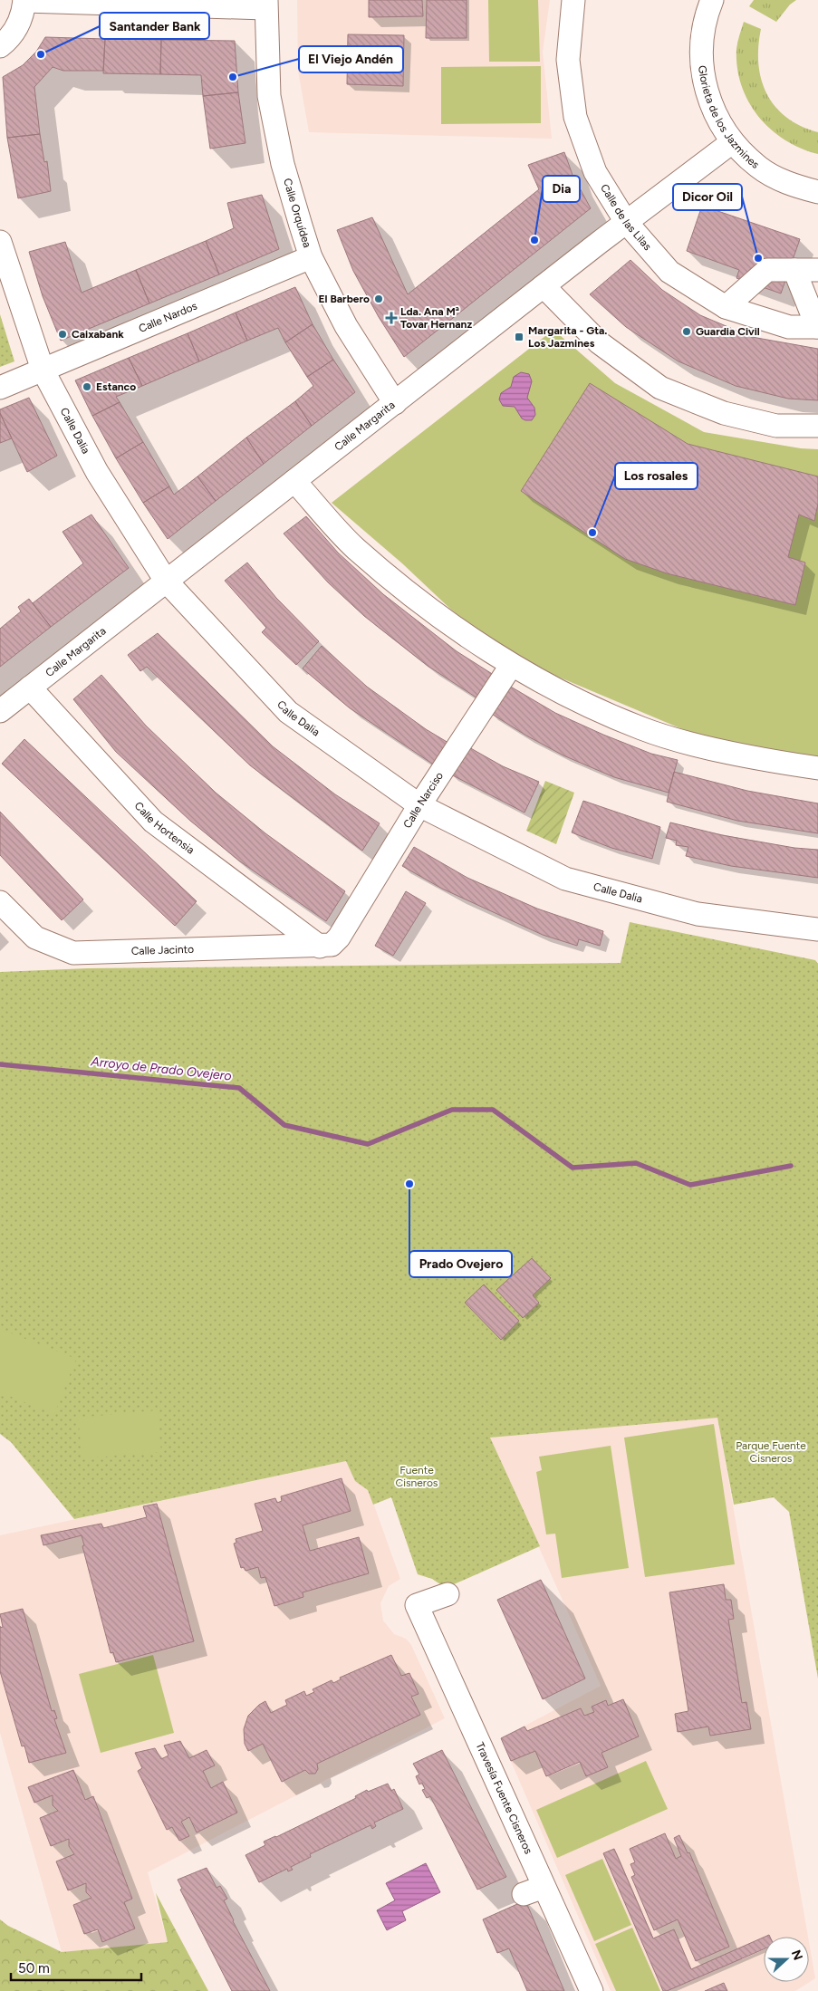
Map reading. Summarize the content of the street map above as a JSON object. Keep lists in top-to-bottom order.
{
  "streets": {
    "street": [
      "Glorieta de los Jazmines",
      "Calle Orquídea",
      "Calle de las Lilas",
      "Calle Nardos",
      "Calle Margarita",
      "Calle Dalia",
      "Calle Narciso",
      "Calle Hortensia",
      "Calle Jacinto",
      "Travesía Fuente Cisneros"
    ]
  },
  "crossings": [
    ["Glorieta de los Jazmines", "Calle Margarita"],
    ["Calle Orquídea", "Calle Nardos"],
    ["Calle Orquídea", "Calle Margarita"],
    ["Calle de las Lilas", "Calle Margarita"],
    ["Calle Nardos", "Calle Dalia"],
    ["Calle Margarita", "Calle Dalia"],
    ["Calle Margarita", "Calle Hortensia"],
    ["Calle Dalia", "Calle Narciso"],
    ["Calle Narciso", "Calle Hortensia"],
    ["Calle Narciso", "Calle Jacinto"],
    ["Calle Hortensia", "Calle Jacinto"]
  ],
  "water": ["Arroyo de Prado Ovejero"],
  "parks": ["Parque Fuente Cisneros", "Fuente Cisneros"],
  "places": {
    "other": [
      "Santander Bank",
      "El Viejo Andén",
      "Dia",
      "Dicor Oil",
      "El Barbero",
      "Guardia Civil",
      "Caixabank",
      "Estanco",
      "Los rosales",
      "Prado Ovejero"
    ],
    "health": ["Lda. Ana Mª Tovar Hernanz"],
    "transit": ["Margarita - Gta. Los Jazmines"]
  },
  "scale_bar": "50 m",
  "north": "right"
}
